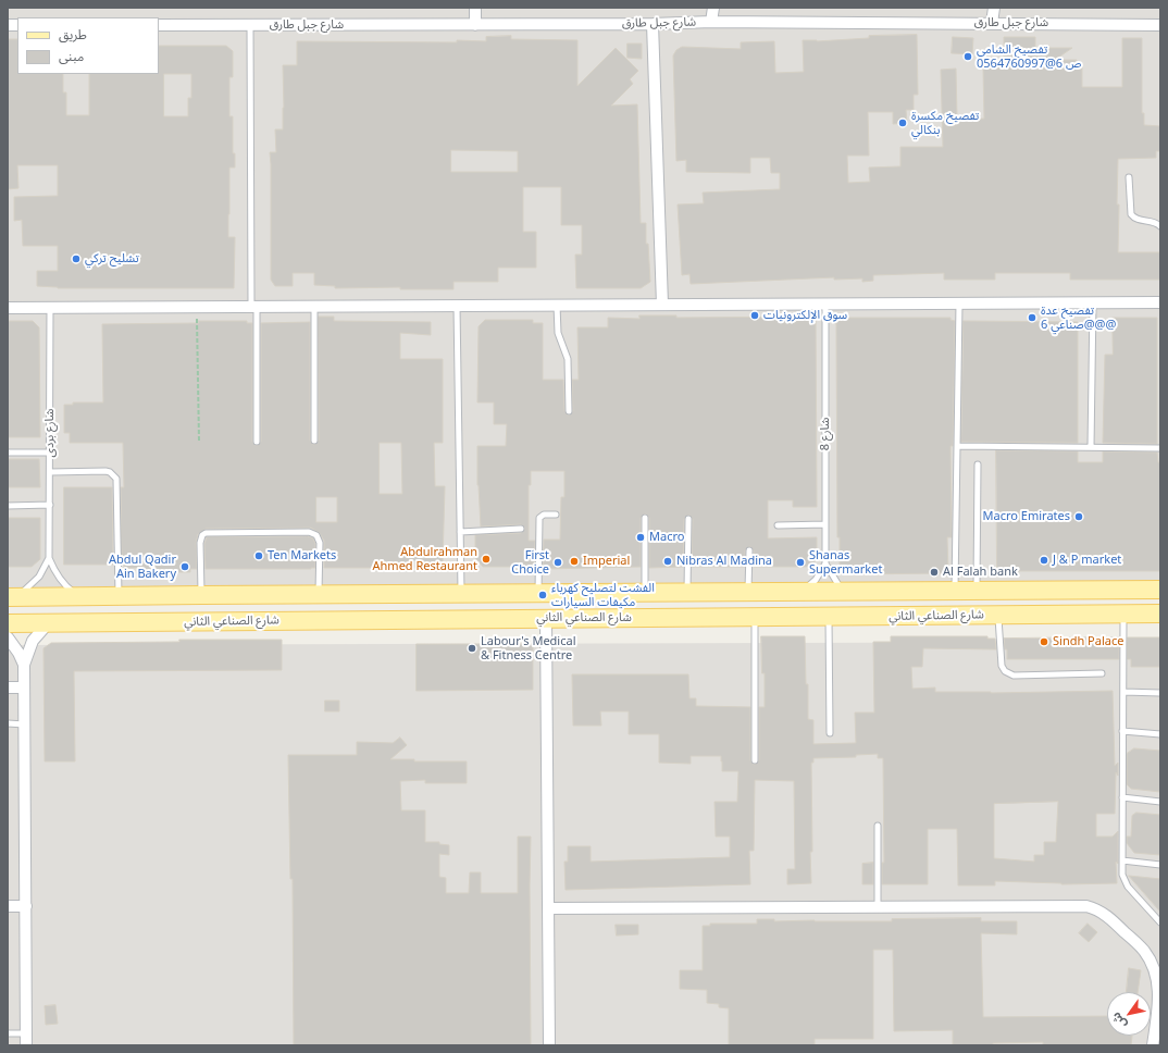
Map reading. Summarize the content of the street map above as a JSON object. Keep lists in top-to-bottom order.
{
  "streets": {
    "main road": ["شارع الصناعي الثاني"],
    "street": ["شارع جبل طارق"],
    "lane": ["شارع بردى", "شارع 8"]
  },
  "crossings": [
    ["شارع بردى", "شارع الصناعي الثاني"]
  ],
  "places": [
    "تفصيخ الشامي ص 6@0564760997",
    "تفصيخ مكسرة بنكالي",
    "تشليح تركي",
    "سوق الإلكترونيات",
    "تفصيخ عدة صناعي 6@@@",
    "Macro Emirates",
    "Macro",
    "Ten Markets",
    "Abdulrahman Ahmed Restaurant",
    "J & P market",
    "Imperial",
    "Nibras Al Madina",
    "First Choice",
    "Shanas Supermarket",
    "Abdul Qadir Ain Bakery",
    "Al Falah bank",
    "الفشت لتصلیح کھرباء مکیفات السیارات",
    "Sindh Palace",
    "Labour's Medical & Fitness Centre"
  ],
  "legend": ["طريق", "مبنى"],
  "north": "bottom left"
}
